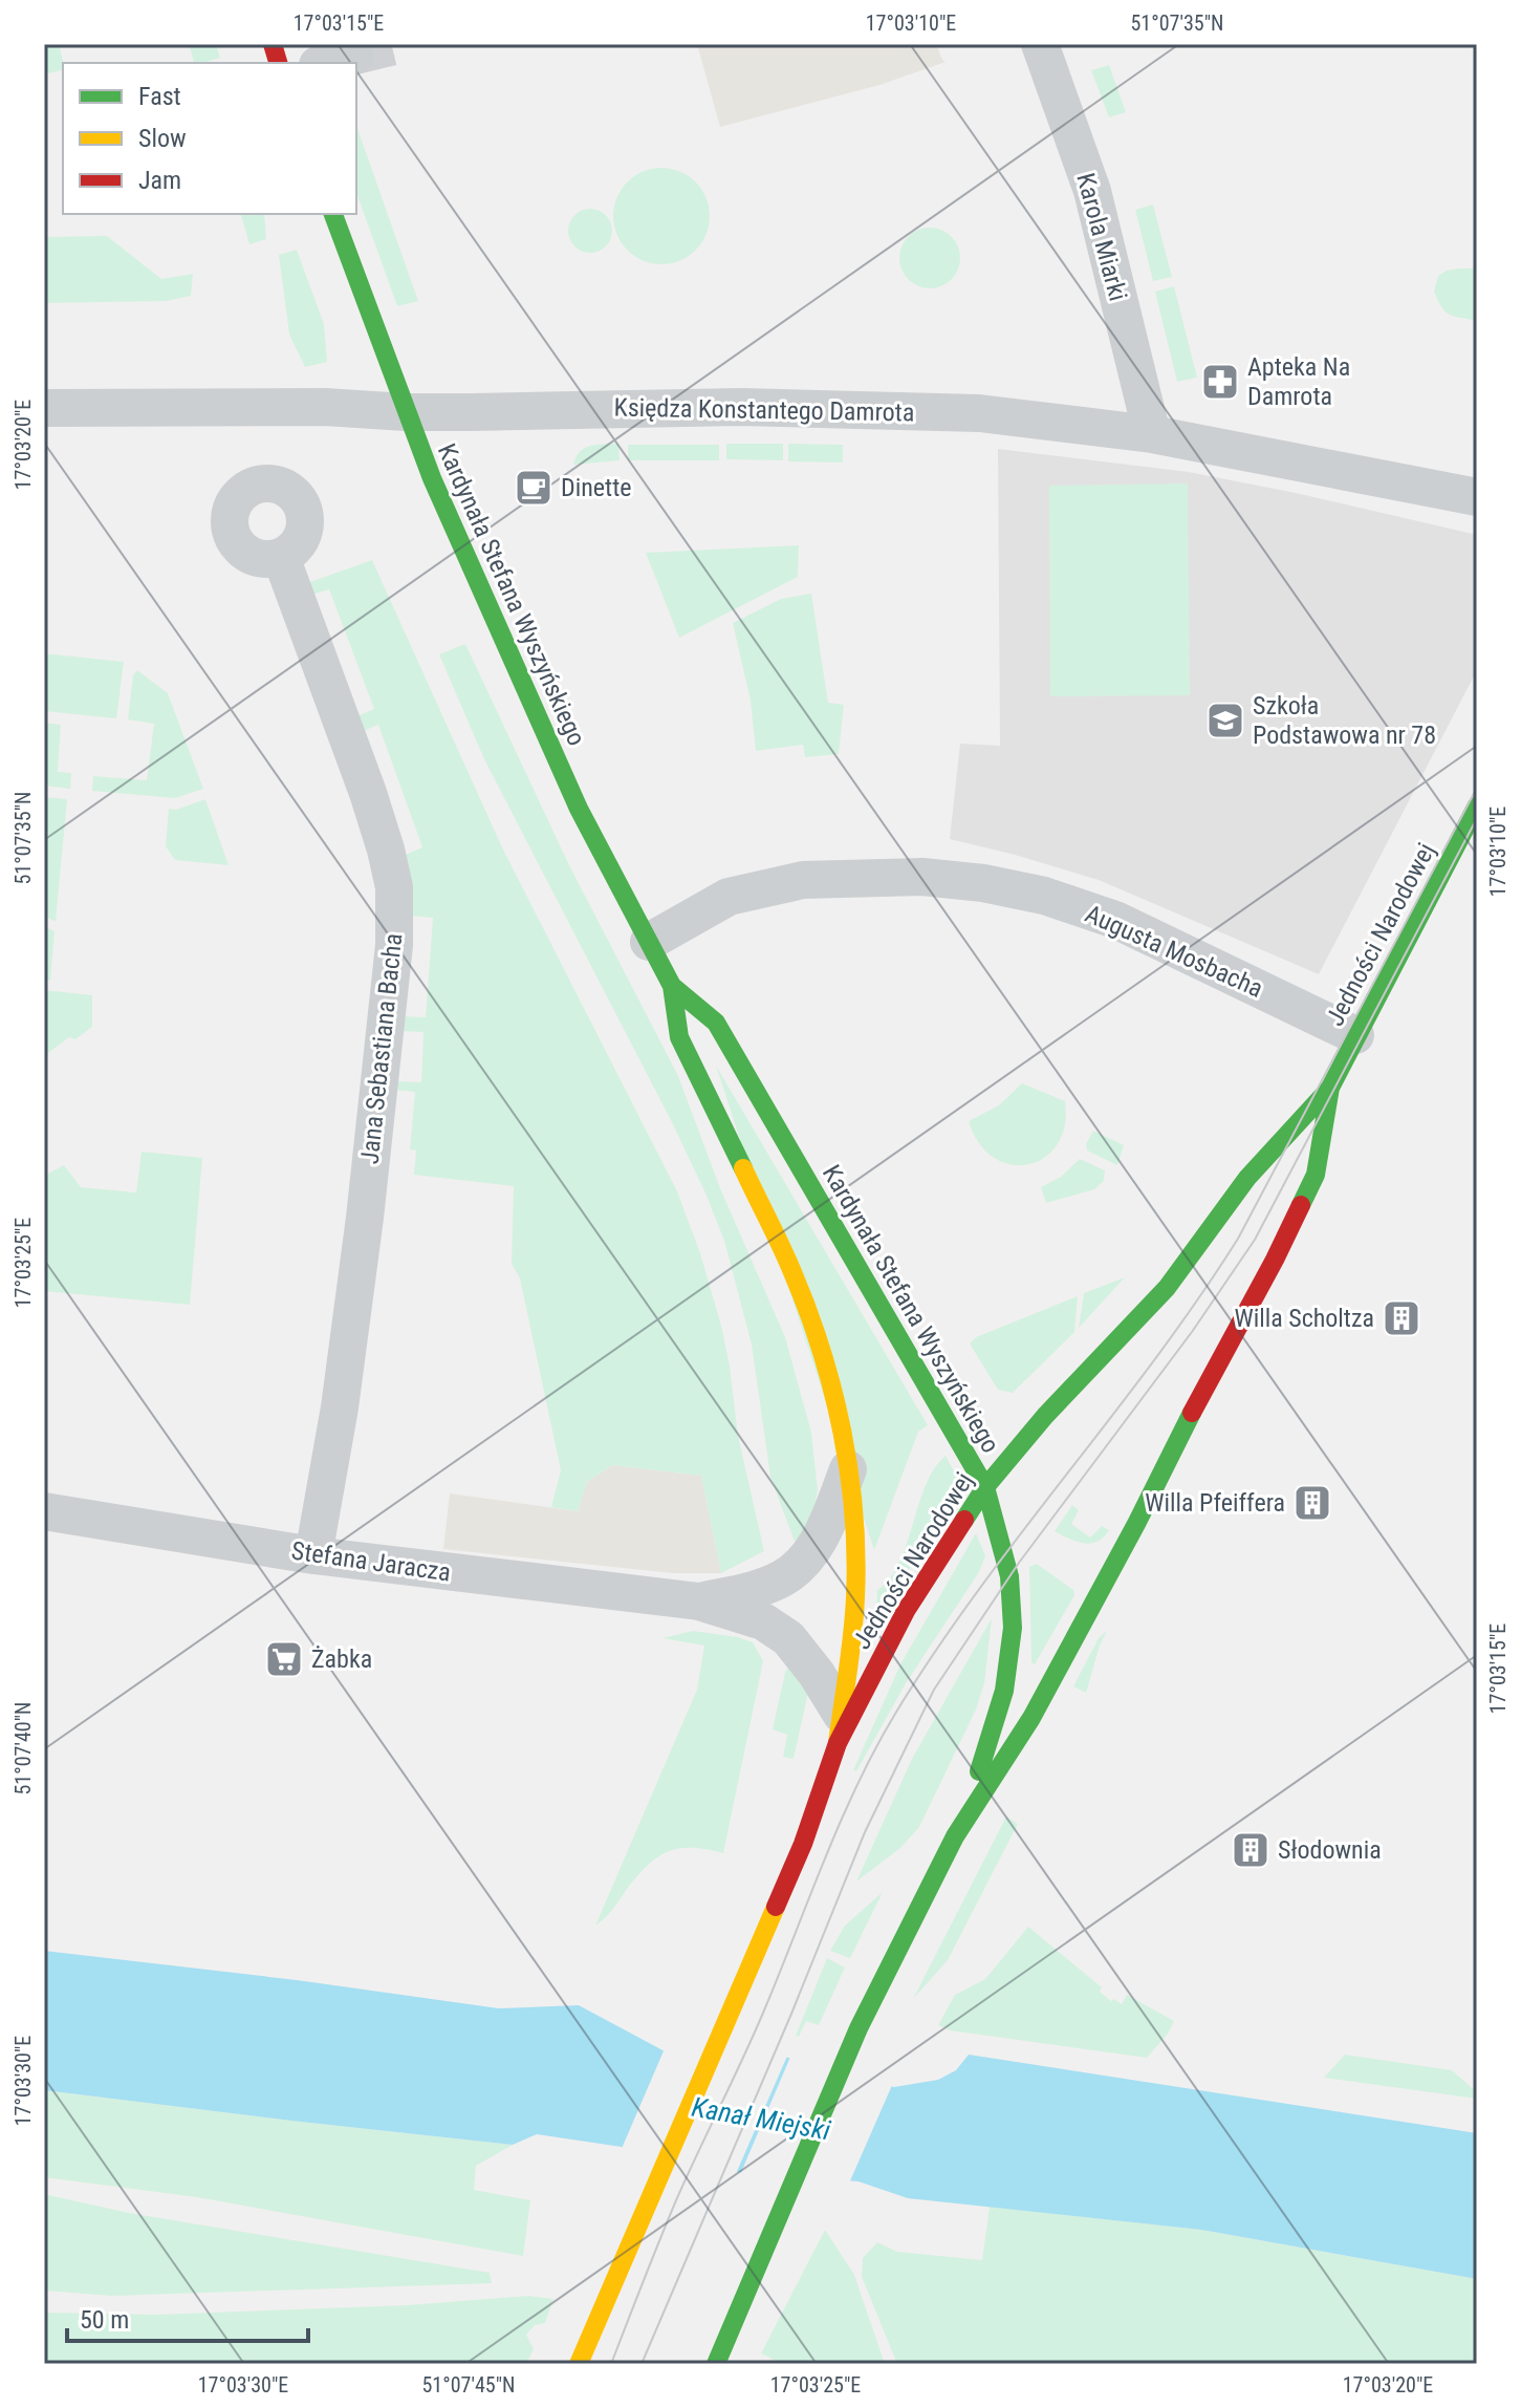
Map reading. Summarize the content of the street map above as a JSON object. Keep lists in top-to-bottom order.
{
  "streets": {
    "main road": ["Kardynała Stefana Wyszyńskiego", "Jedności Narodowej"],
    "street": [
      "Karola Miarki",
      "Księdza Konstantego Damrota",
      "Augusta Mosbacha",
      "Jana Sebastiana Bacha",
      "Stefana Jaracza"
    ]
  },
  "crossings": [
    ["Karola Miarki", "Księdza Konstantego Damrota"],
    ["Księdza Konstantego Damrota", "Kardynała Stefana Wyszyńskiego"],
    ["Kardynała Stefana Wyszyńskiego", "Jedności Narodowej"],
    ["Kardynała Stefana Wyszyńskiego", "Augusta Mosbacha"],
    ["Kardynała Stefana Wyszyńskiego", "Stefana Jaracza"],
    ["Jedności Narodowej", "Augusta Mosbacha"],
    ["Jedności Narodowej", "Stefana Jaracza"],
    ["Jana Sebastiana Bacha", "Stefana Jaracza"]
  ],
  "water": ["Kanał Miejski"],
  "places": {
    "pharmacy": ["Apteka Na Damrota"],
    "cafe": ["Dinette"],
    "school or university": ["Szkoła Podstawowa nr 78"],
    "building": ["Willa Scholtza", "Willa Pfeiffera", "Słodownia"],
    "supermarket": ["Żabka"]
  },
  "legend": ["Fast", "Slow", "Jam"],
  "scale_bar": "50 m",
  "coordinates": [
    "17°03'15\"E",
    "17°03'10\"E",
    "51°07'35\"N",
    "17°03'20\"E",
    "17°03'25\"E",
    "51°07'40\"N",
    "17°03'30\"E",
    "51°07'45\"N"
  ]
}
